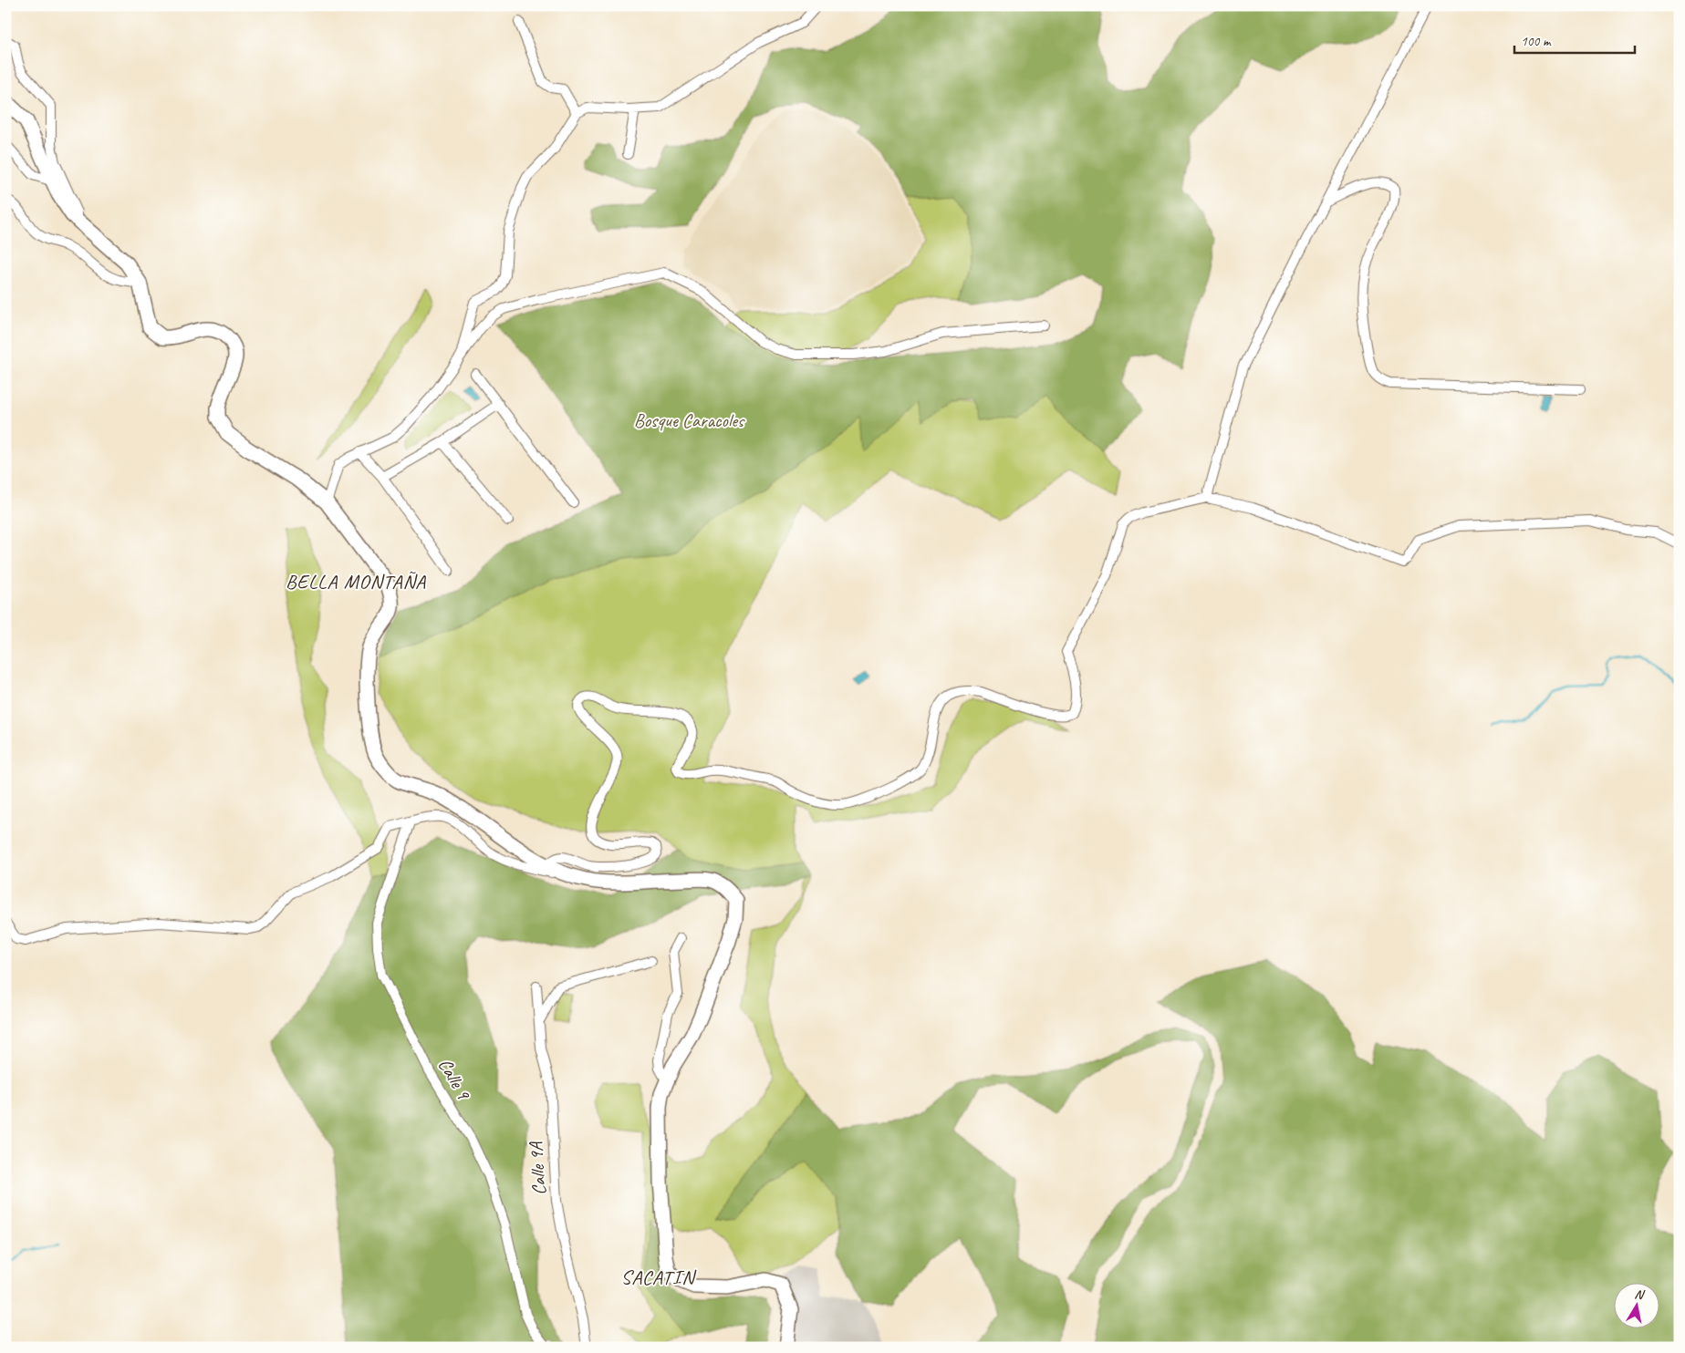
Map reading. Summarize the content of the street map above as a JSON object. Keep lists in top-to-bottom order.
{
  "streets": {
    "street": ["Calle 9", "Calle 9A"]
  },
  "districts": ["BELLA MONTAÑA", "SACATIN"],
  "parks": ["Bosque Caracoles"],
  "scale_bar": "100 m",
  "north": "top"
}
